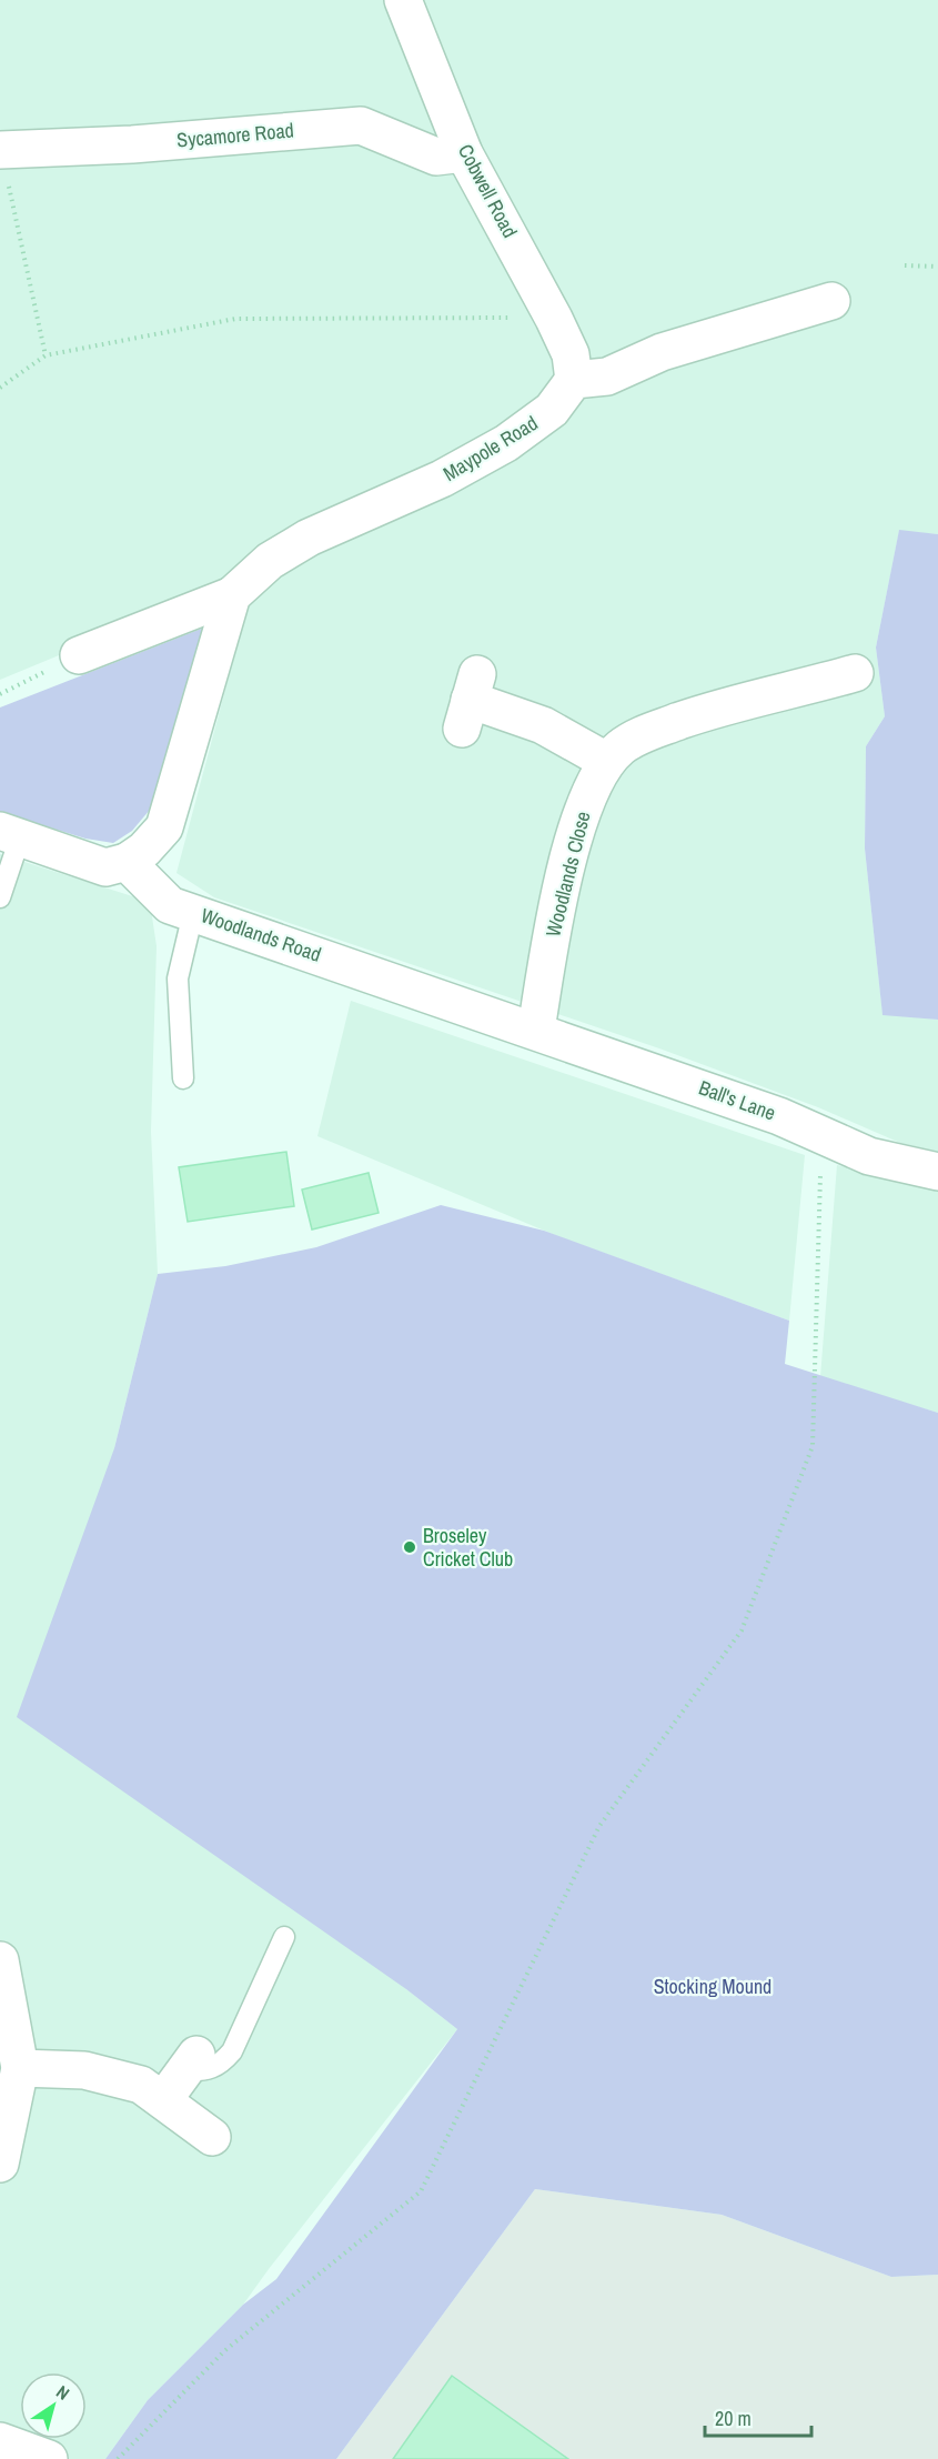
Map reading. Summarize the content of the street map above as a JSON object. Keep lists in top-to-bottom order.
{
  "streets": {
    "street": [
      "Sycamore Road",
      "Cobwell Road",
      "Maypole Road",
      "Woodlands Close",
      "Woodlands Road",
      "Ball's Lane"
    ]
  },
  "crossings": [
    ["Sycamore Road", "Cobwell Road"],
    ["Cobwell Road", "Maypole Road"],
    ["Woodlands Close", "Woodlands Road"],
    ["Woodlands Close", "Ball's Lane"],
    ["Woodlands Road", "Ball's Lane"]
  ],
  "parks": ["Stocking Mound"],
  "places": ["Broseley Cricket Club"],
  "scale_bar": "20 m",
  "north": "top right"
}
